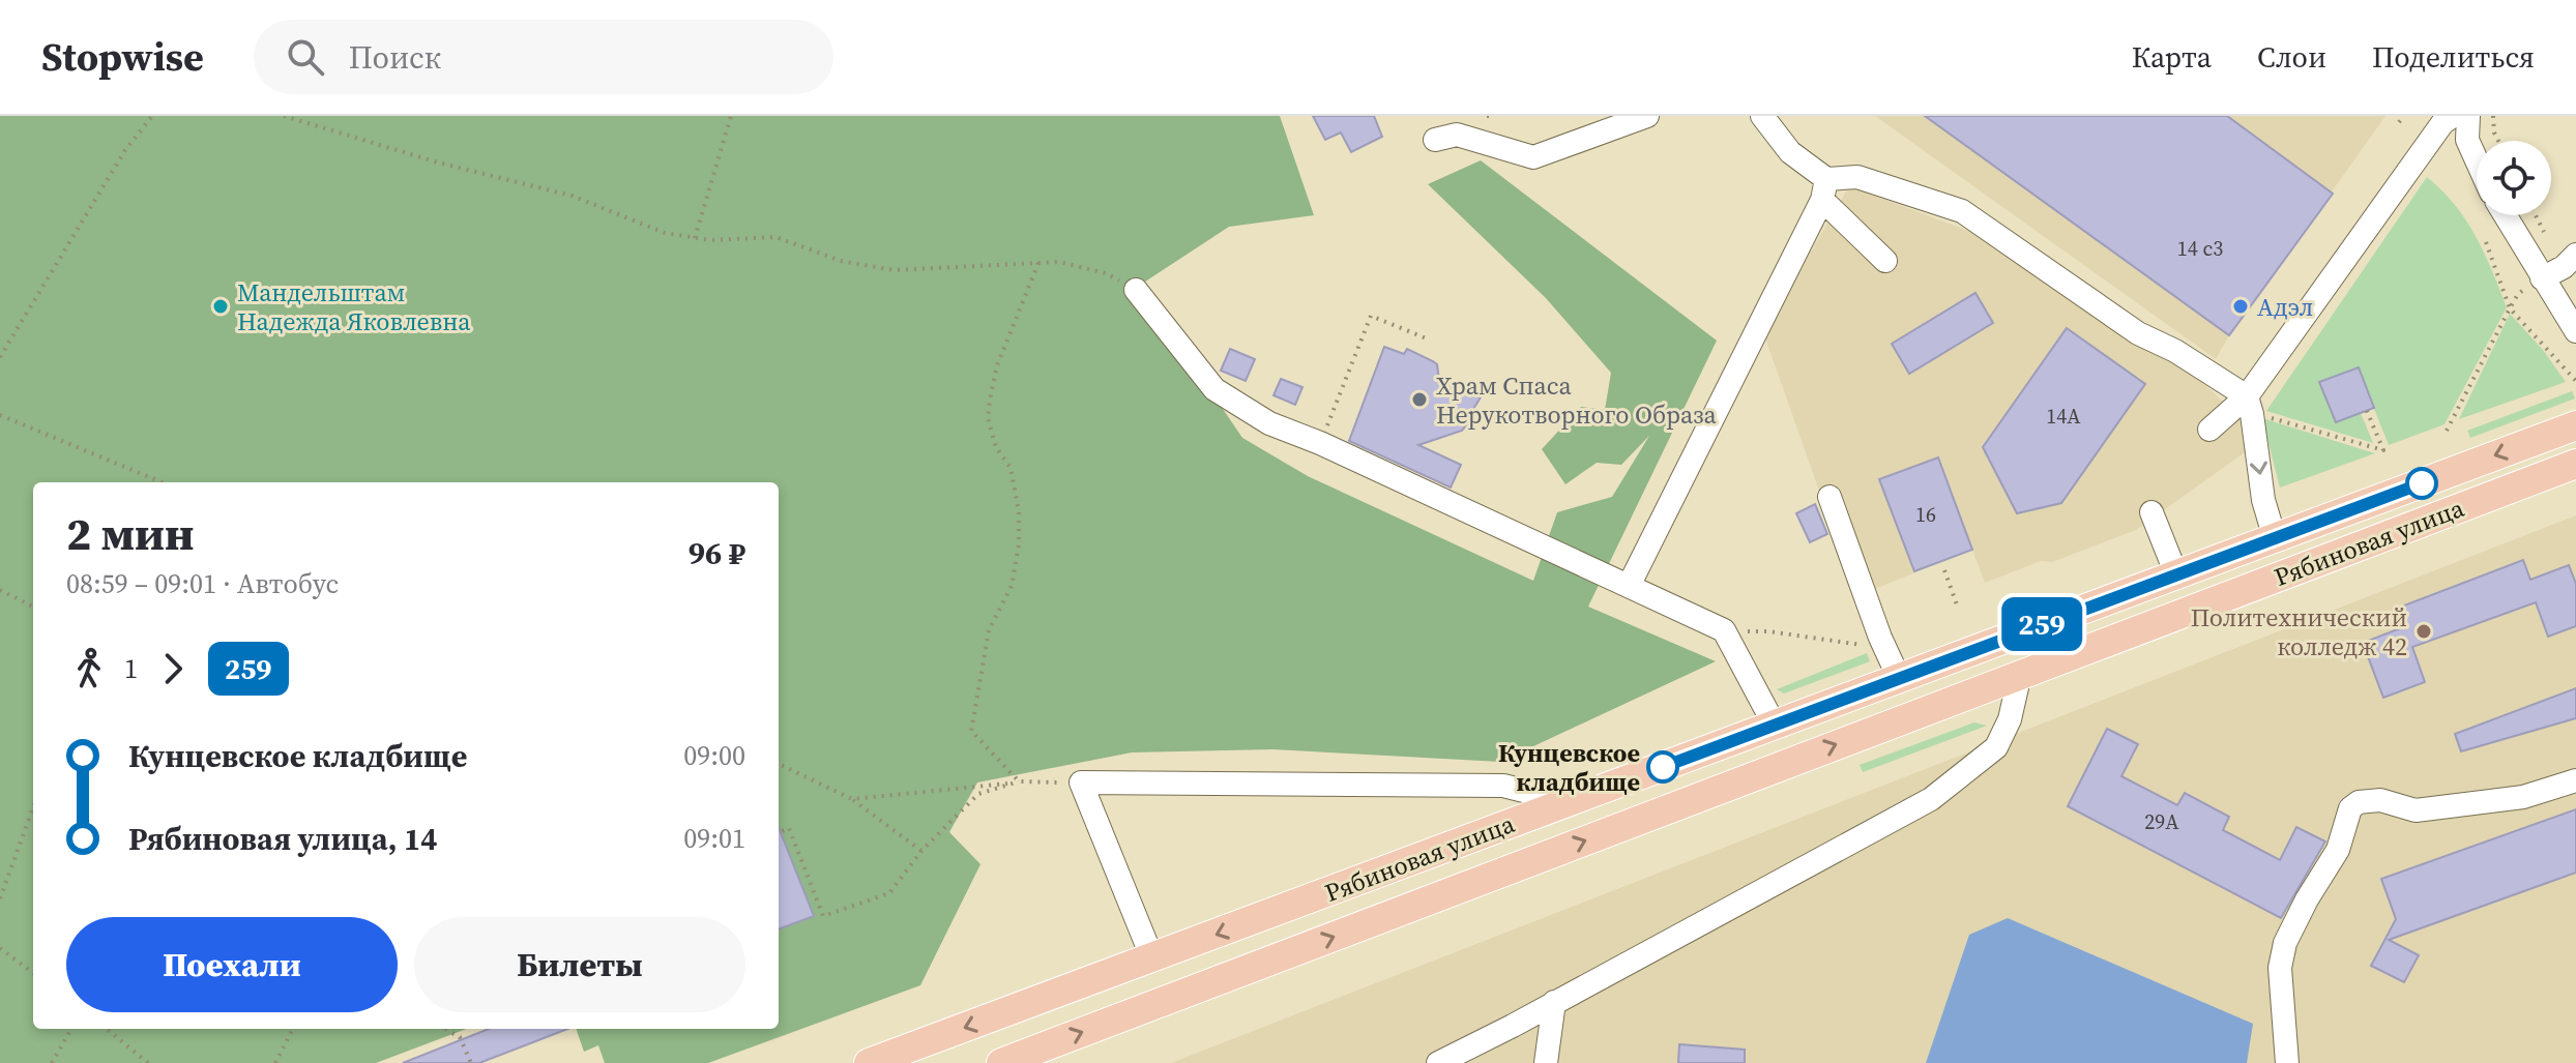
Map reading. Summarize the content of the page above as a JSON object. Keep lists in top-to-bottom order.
{
  "streets": {
    "main road": ["Рябиновая улица"]
  },
  "places": [
    "Мандельштам Надежда Яковлевна",
    "Адэл",
    "Храм Спаса Нерукотворного Образа",
    "Политехнический колледж 42",
    "Кунцевское кладбище"
  ],
  "lines": ["bus line 259"],
  "house_numbers": [
    "14 с3",
    "14А",
    "16",
    "29А"
  ],
  "page": {
    "header": "Stopwise",
    "search": "Поиск",
    "nav": ["Карта", "Слои", "Поделиться"],
    "on_map": "259",
    "heading": ["2 мин", "08:59 – 09:01 · Автобус", "96 ₽"],
    "legs": ["1", "259"],
    "list": [
      {
        "name": "Кунцевское кладбище",
        "value": "09:00"
      },
      {
        "name": "Рябиновая улица, 14",
        "value": "09:01"
      }
    ],
    "buttons": ["Поехали", "Билеты"]
  }
}
